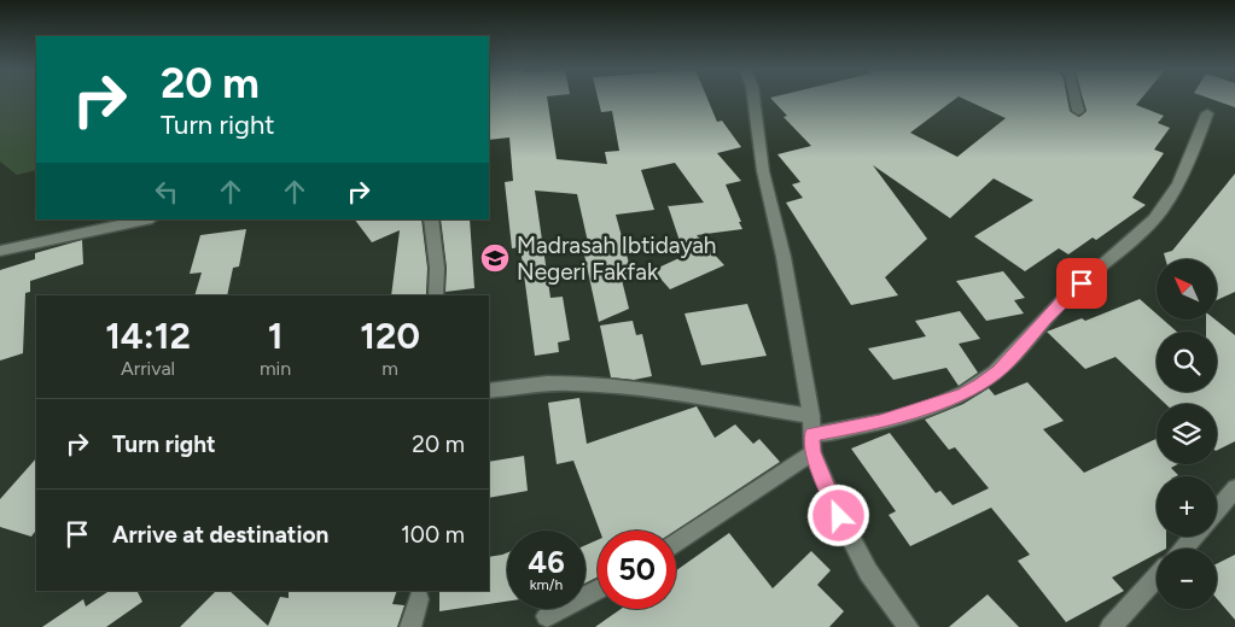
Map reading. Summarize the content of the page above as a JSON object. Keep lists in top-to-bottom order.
{
  "places": {
    "school or university": ["Madrasah Ibtidayah Negeri Fakfak"]
  },
  "north": "top left",
  "page": {
    "turn": ["20 m", "Turn right"],
    "map_buttons": ["+", "−"],
    "eta": [
      "14:12",
      "Arrival",
      "1",
      "min",
      "120",
      "m"
    ],
    "list": [
      {
        "name": "Turn right",
        "value": "20 m"
      },
      {
        "name": "Arrive at destination",
        "value": "100 m"
      }
    ],
    "speed": "46 km/h",
    "limit": "50"
  }
}
